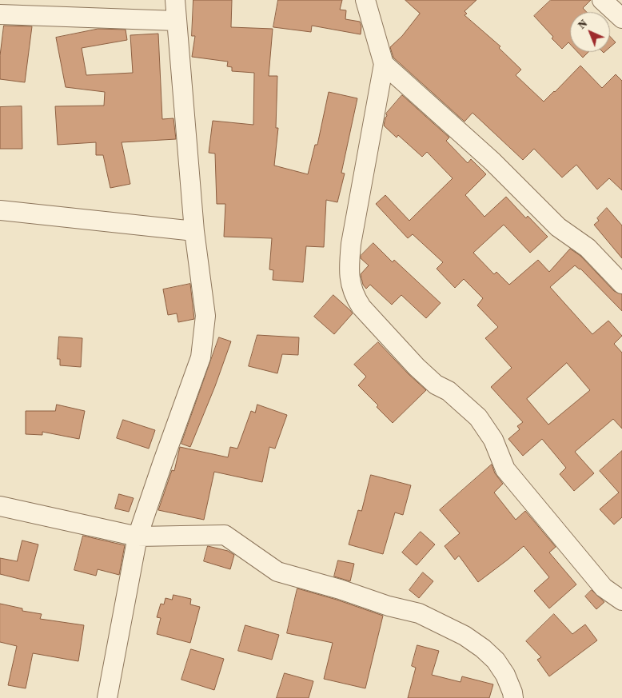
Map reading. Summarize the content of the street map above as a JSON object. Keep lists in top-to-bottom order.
{
  "north": "top left"
}
